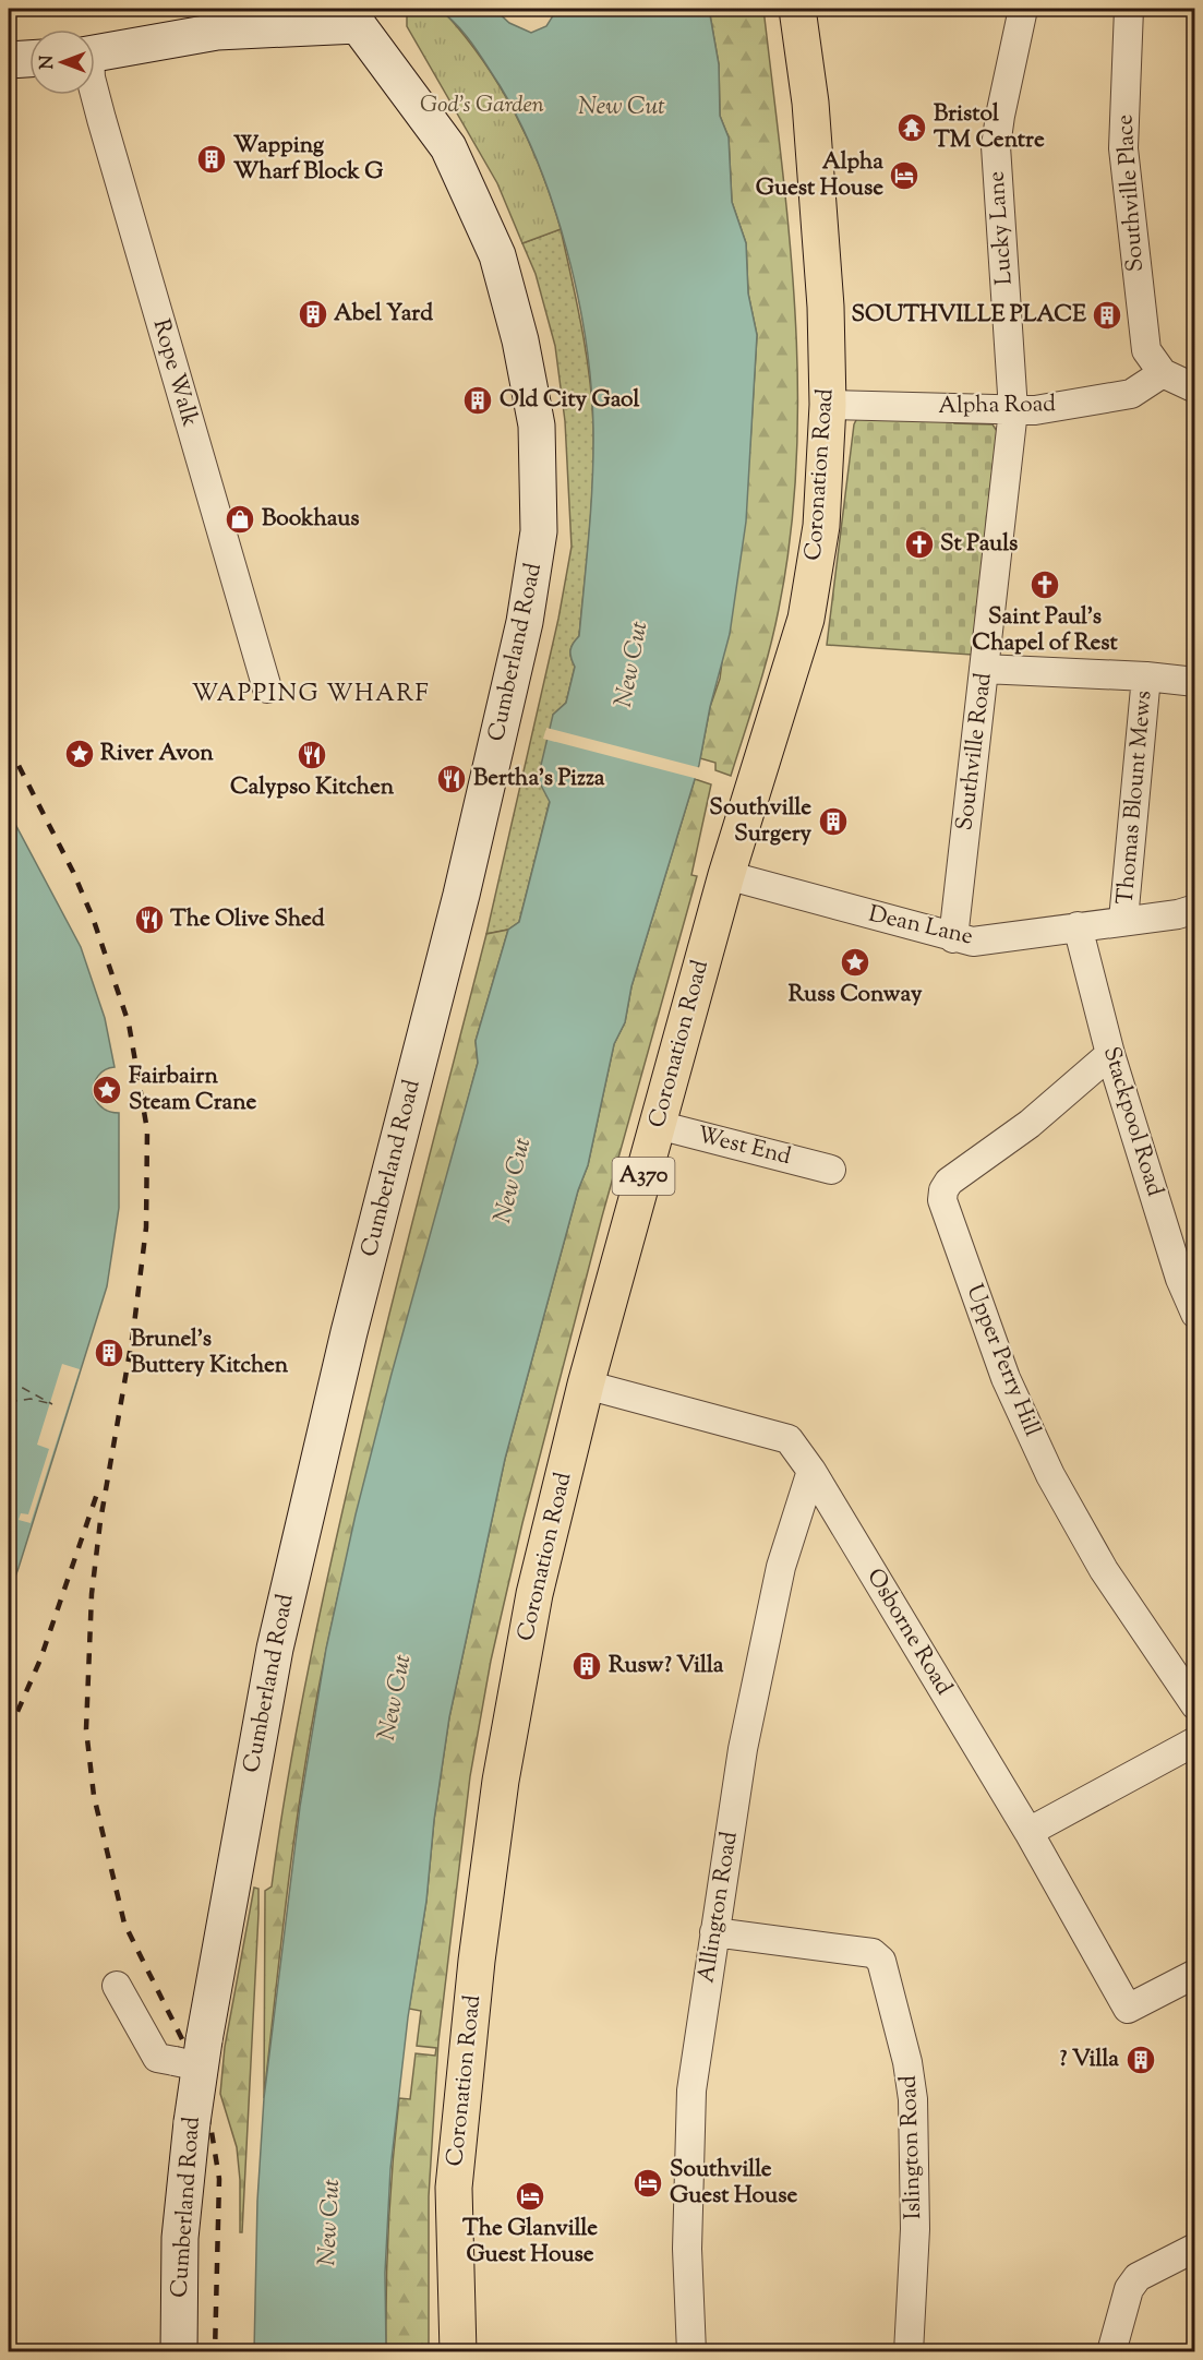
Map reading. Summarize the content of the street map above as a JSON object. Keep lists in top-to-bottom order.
{
  "streets": {
    "highway": ["Coronation Road", "A370"],
    "street": [
      "Southville Place",
      "Lucky Lane",
      "Rope Walk",
      "Alpha Road",
      "Cumberland Road",
      "Southville Road",
      "Thomas Blount Mews",
      "Dean Lane",
      "Stackpool Road",
      "West End",
      "Upper Perry Hill",
      "Osborne Road",
      "Allington Road",
      "Islington Road"
    ]
  },
  "crossings": [
    ["Southville Place", "Alpha Road"],
    ["Lucky Lane", "Alpha Road"],
    ["Lucky Lane", "Southville Road"],
    ["Alpha Road", "Coronation Road"],
    ["Alpha Road", "Southville Road"],
    ["Coronation Road", "Dean Lane"],
    ["Coronation Road", "West End"],
    ["Coronation Road", "Osborne Road"],
    ["Southville Road", "Dean Lane"],
    ["Thomas Blount Mews", "Dean Lane"],
    ["Dean Lane", "Stackpool Road"],
    ["Stackpool Road", "Upper Perry Hill"],
    ["Osborne Road", "Allington Road"],
    ["Allington Road", "Islington Road"]
  ],
  "districts": ["WAPPING WHARF"],
  "water": ["New Cut"],
  "parks": ["God's Garden"],
  "places": {
    "temple": ["Bristol TM Centre"],
    "building": [
      "Wapping Wharf Block G",
      "Abel Yard",
      "SOUTHVILLE PLACE",
      "Old City Gaol",
      "Southville Surgery",
      "Brunel's Buttery Kitchen",
      "Rusw? Villa",
      "? Villa"
    ],
    "hotel": ["Alpha Guest House", "Southville Guest House", "The Glanville Guest House"],
    "shop": ["Bookhaus"],
    "church": ["St Pauls", "Saint Paul's Chapel of Rest"],
    "place": ["River Avon", "Russ Conway", "Fairbairn Steam Crane"],
    "restaurant": ["Calypso Kitchen", "Bertha's Pizza", "The Olive Shed"]
  },
  "north": "left"
}
